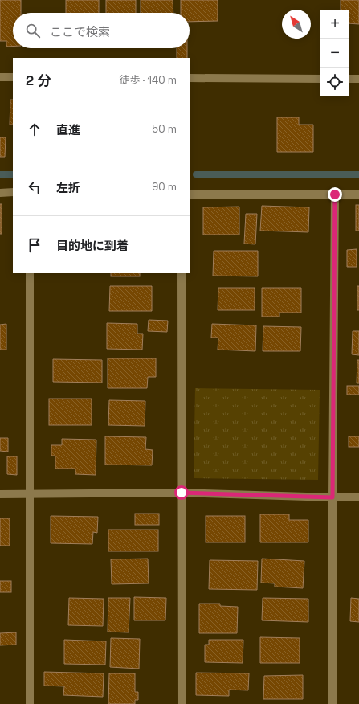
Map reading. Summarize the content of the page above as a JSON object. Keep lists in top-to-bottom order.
{
  "north": "top left",
  "page": {
    "map_buttons": ["+", "−"],
    "search": "ここで検索",
    "heading": ["2 分", "徒歩 · 140 m"],
    "list": [
      ["直進", "50 m"],
      ["左折", "90 m"],
      "目的地に到着"
    ]
  }
}
